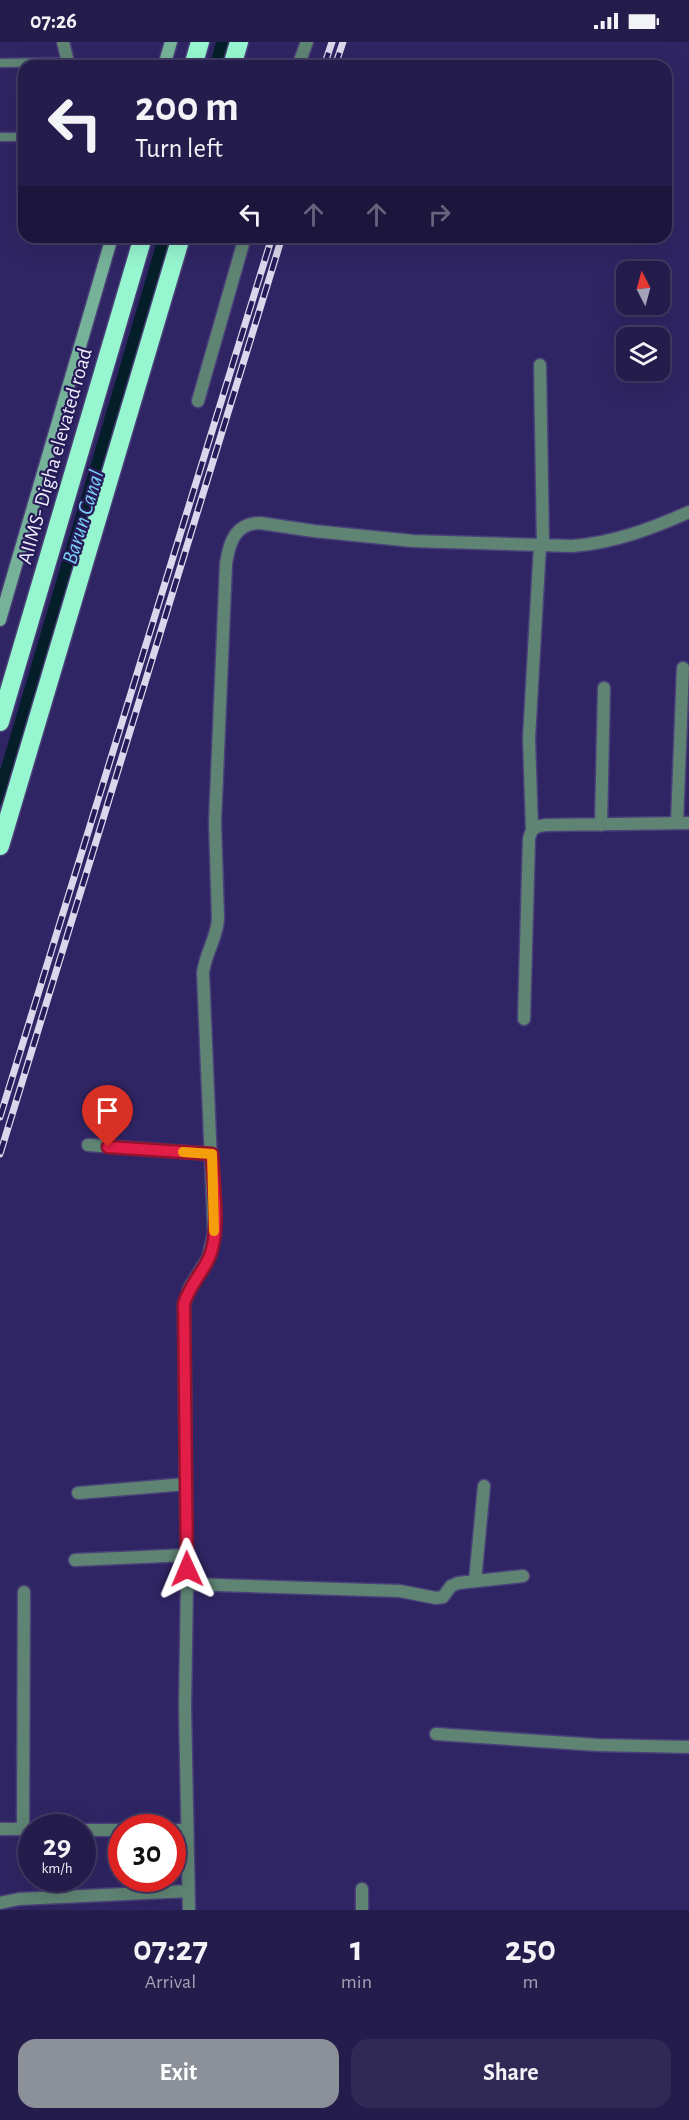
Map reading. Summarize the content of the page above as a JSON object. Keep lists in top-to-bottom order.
{
  "streets": {
    "highway": ["AIIMS- Digha elevated road"]
  },
  "water": ["Barun Canal"],
  "north": "top",
  "page": {
    "status": "07:26",
    "turn": ["200 m", "Turn left"],
    "speed": "29 km/h",
    "limit": "30",
    "eta": [
      "07:27",
      "Arrival",
      "1",
      "min",
      "250",
      "m"
    ],
    "buttons": ["Exit", "Share"]
  }
}
